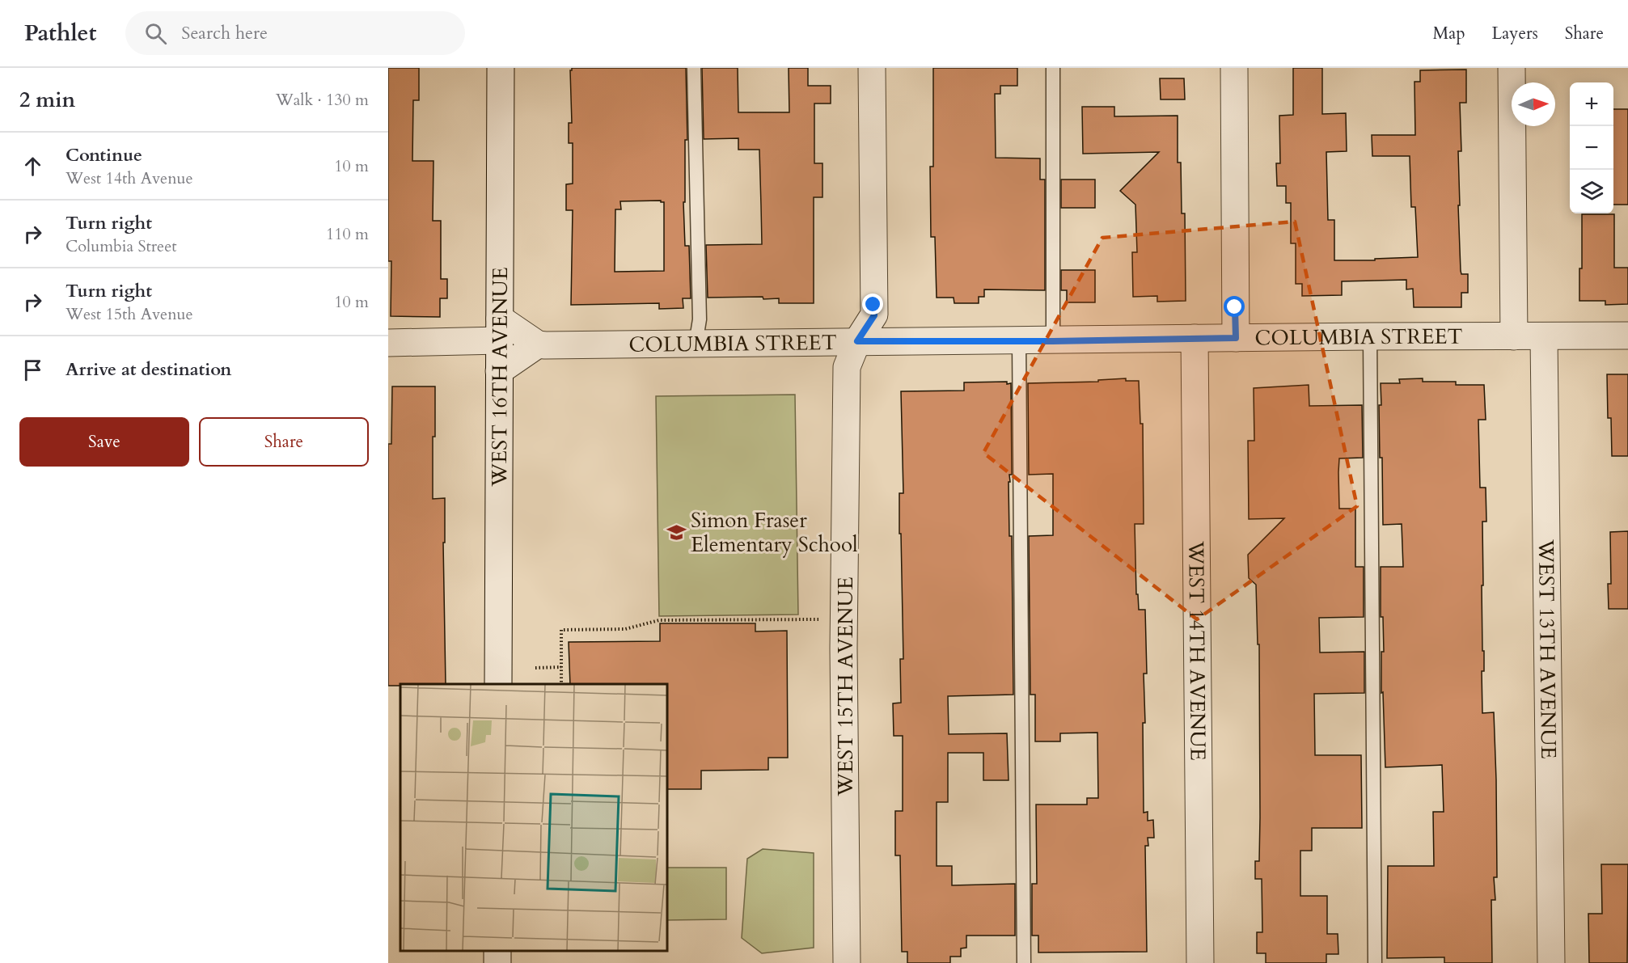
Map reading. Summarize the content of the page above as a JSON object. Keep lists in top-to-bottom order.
{
  "streets": {
    "street": [
      "COLUMBIA STREET",
      "WEST 16TH AVENUE",
      "WEST 13TH AVENUE",
      "WEST 14TH AVENUE",
      "WEST 15TH AVENUE"
    ]
  },
  "crossings": [
    ["COLUMBIA STREET", "WEST 13TH AVENUE"],
    ["COLUMBIA STREET", "WEST 14TH AVENUE"],
    ["COLUMBIA STREET", "WEST 15TH AVENUE"]
  ],
  "places": {
    "school or university": ["Simon Fraser Elementary School"]
  },
  "north": "right",
  "page": {
    "header": "Pathlet",
    "search": "Search here",
    "nav": ["Map", "Layers", "Share"],
    "heading": ["2 min", "Walk · 130 m"],
    "map_buttons": ["+", "−"],
    "list": [
      ["Continue", "West 14th Avenue", "10 m"],
      ["Turn right", "Columbia Street", "110 m"],
      ["Turn right", "West 15th Avenue", "10 m"],
      "Arrive at destination"
    ],
    "buttons": ["Save", "Share"]
  }
}
